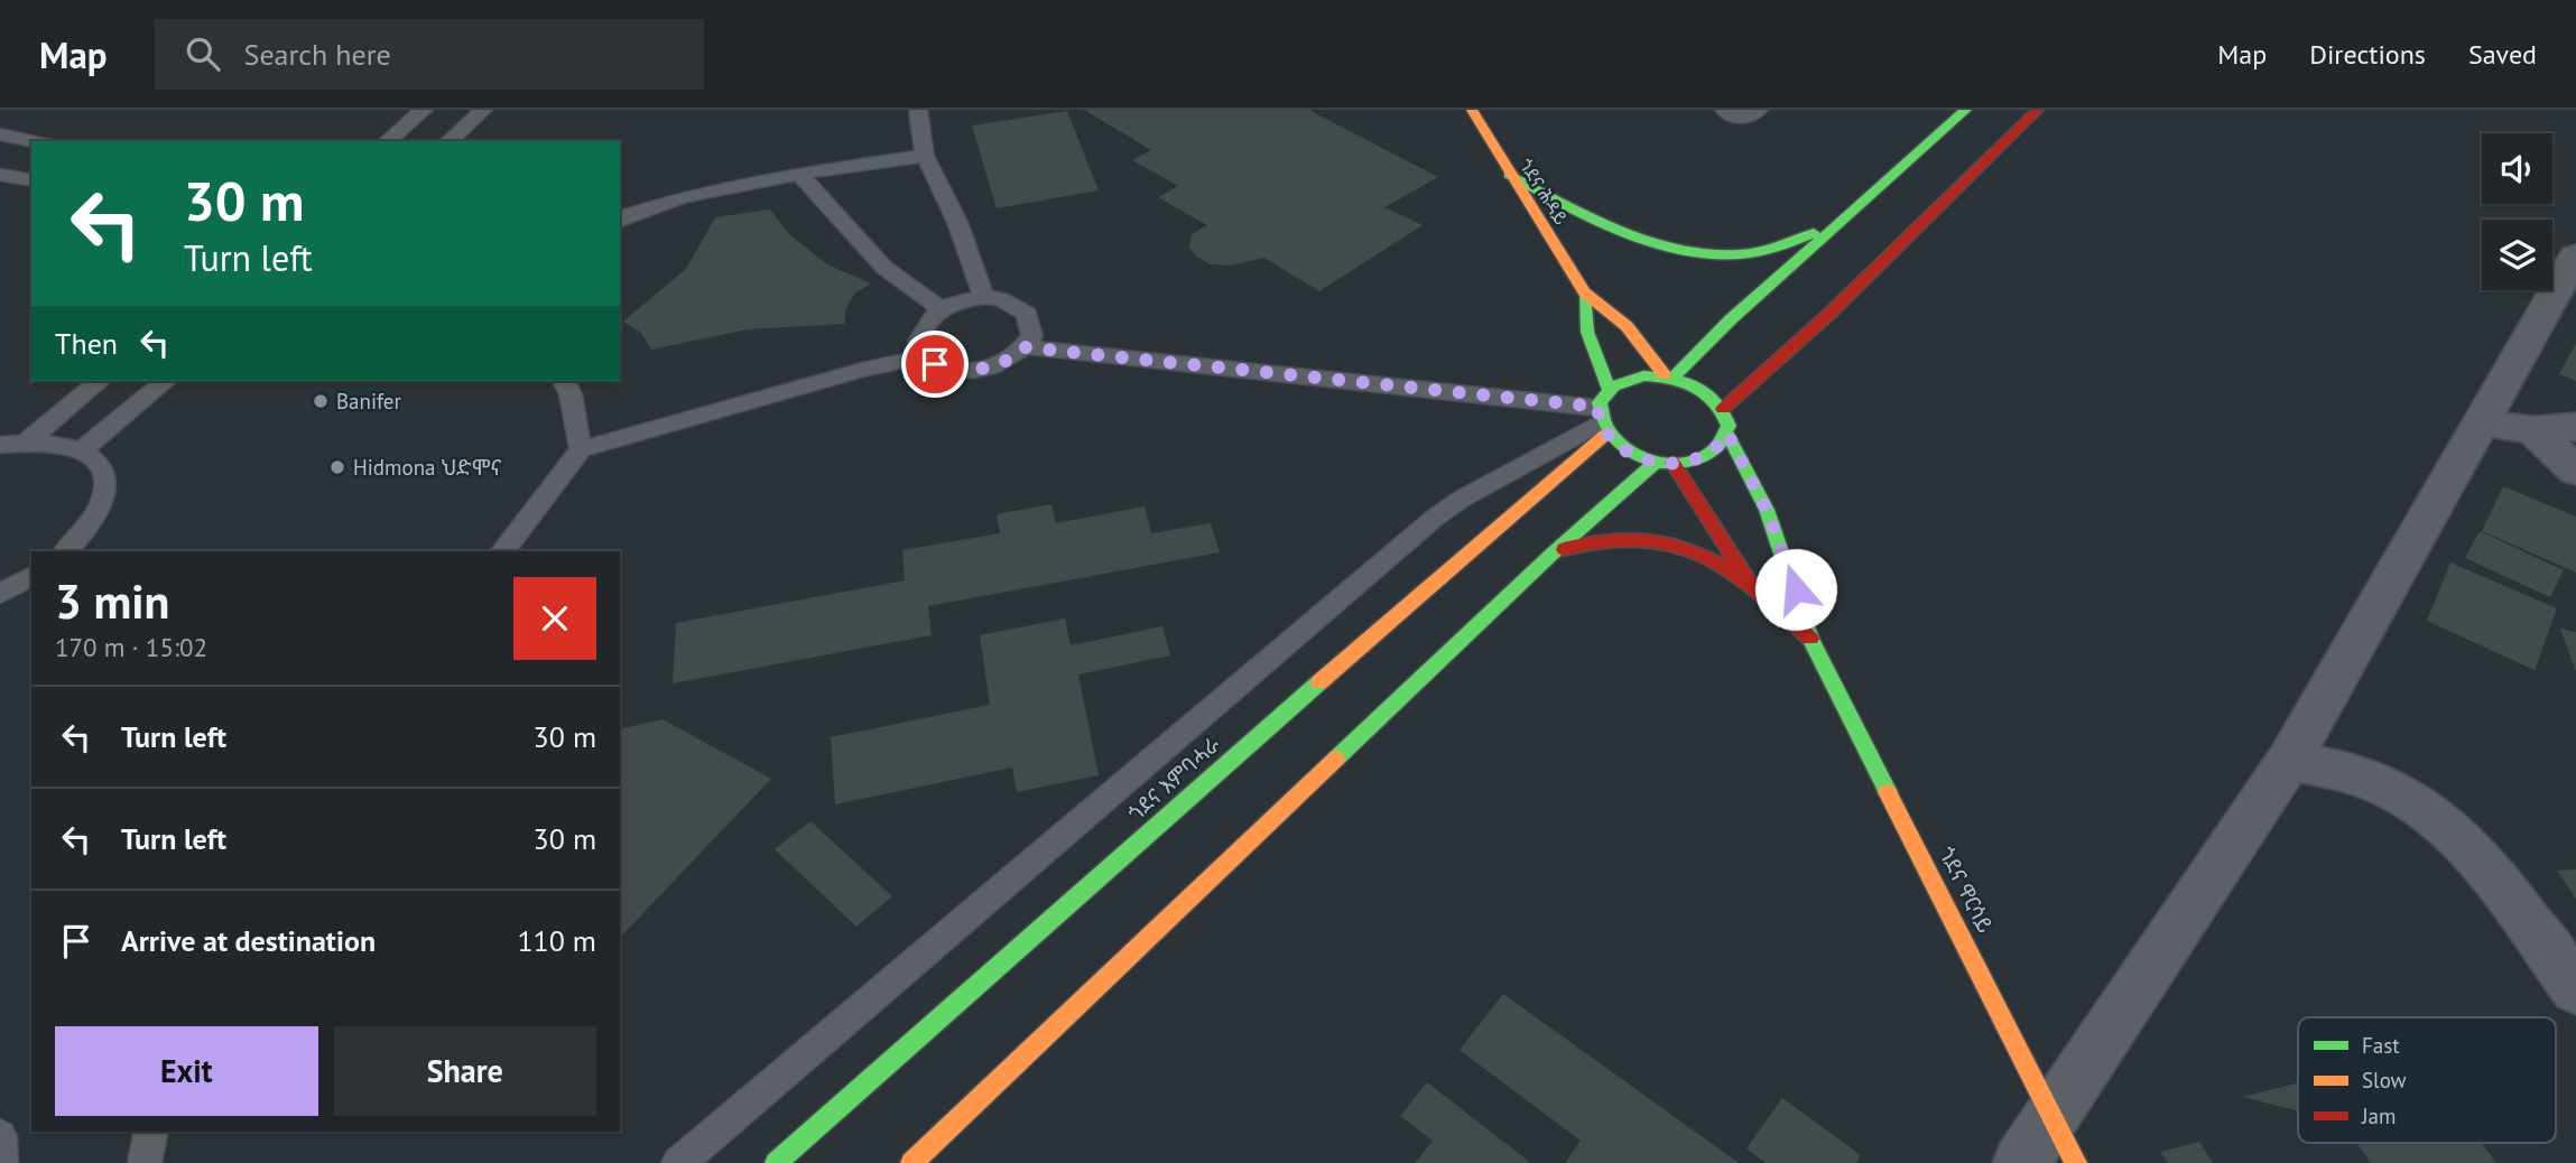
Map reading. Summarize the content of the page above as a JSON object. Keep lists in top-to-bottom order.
{
  "streets": {
    "main road": ["ጎደና ሕዳይ", "ጎደና እምባሓራ", "ጎደና ዋርሳይ"]
  },
  "places": ["Banifer", "Hidmona ህድሞና"],
  "legend": ["Fast", "Slow", "Jam"],
  "page": {
    "header": "Map",
    "search": "Search here",
    "nav": ["Map", "Directions", "Saved"],
    "turn": ["30 m", "Turn left"],
    "then": "Then",
    "heading": ["3 min", "170 m · 15:02"],
    "list": [
      {
        "name": "Turn left",
        "value": "30 m"
      },
      {
        "name": "Turn left",
        "value": "30 m"
      },
      {
        "name": "Arrive at destination",
        "value": "110 m"
      }
    ],
    "buttons": ["Exit", "Share"]
  }
}
